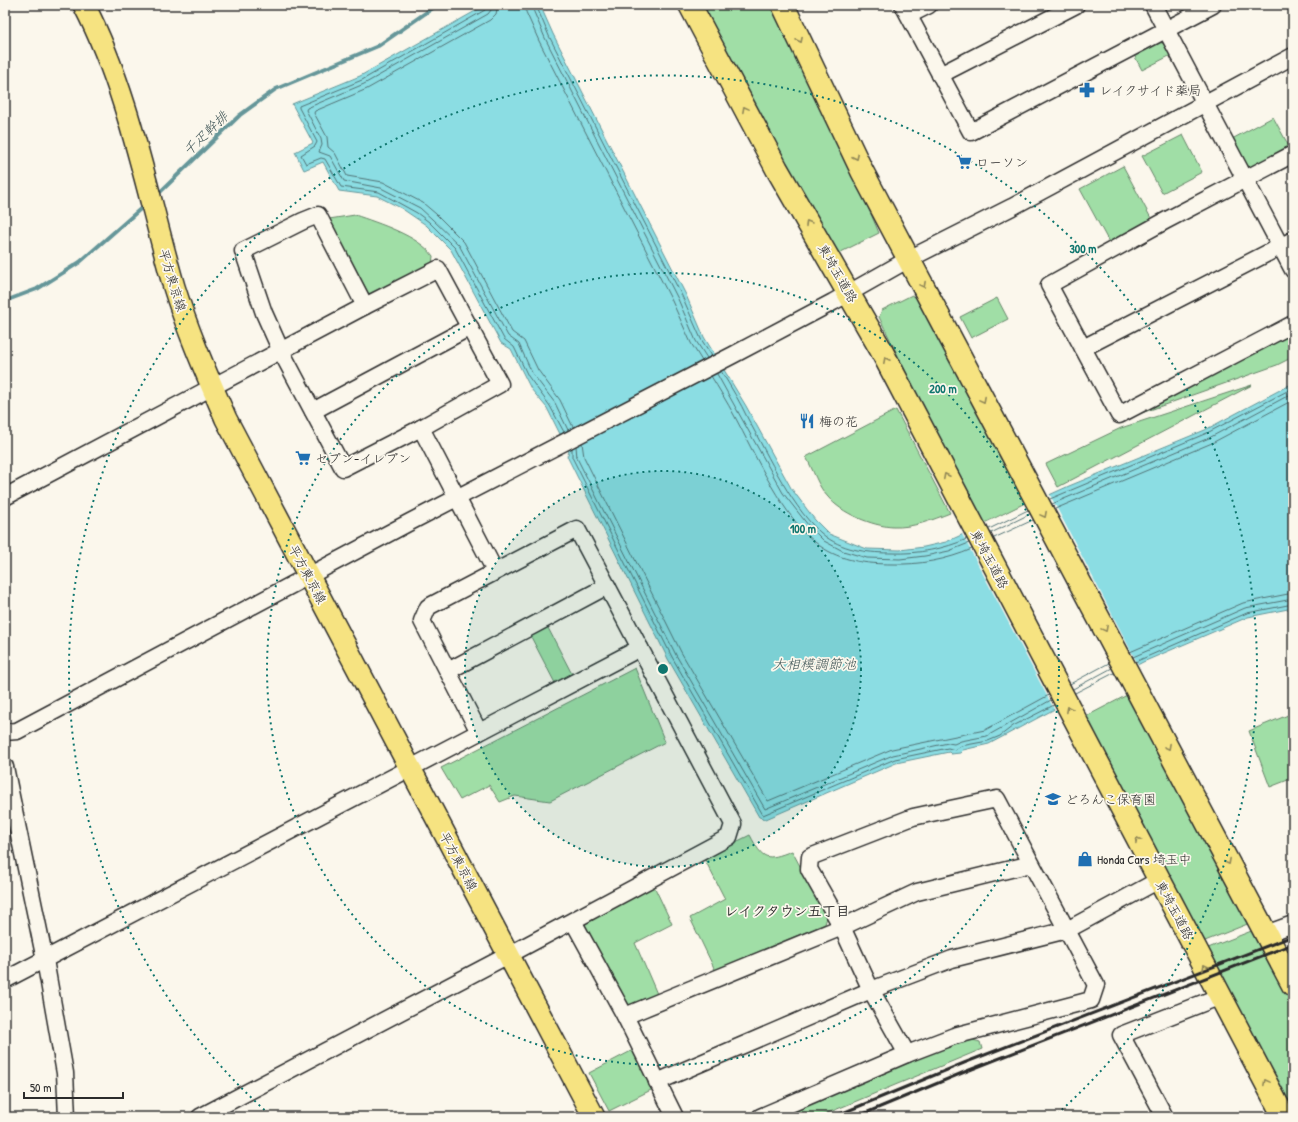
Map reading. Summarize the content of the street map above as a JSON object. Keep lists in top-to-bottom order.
{
  "streets": {
    "highway": ["東埼玉道路"],
    "main road": ["平方東京線"]
  },
  "districts": ["レイクタウン五丁目"],
  "water": ["千疋幹排", "大相模調節池"],
  "places": {
    "pharmacy": ["レイクサイド薬局"],
    "supermarket": ["ローソン", "セブン-イレブン"],
    "restaurant": ["梅の花"],
    "school or university": ["どろんこ保育園"],
    "shop": ["Honda Cars 埼玉中"]
  },
  "scale_bar": "50 m",
  "rings": ["300 m", "200 m", "100 m"]
}
